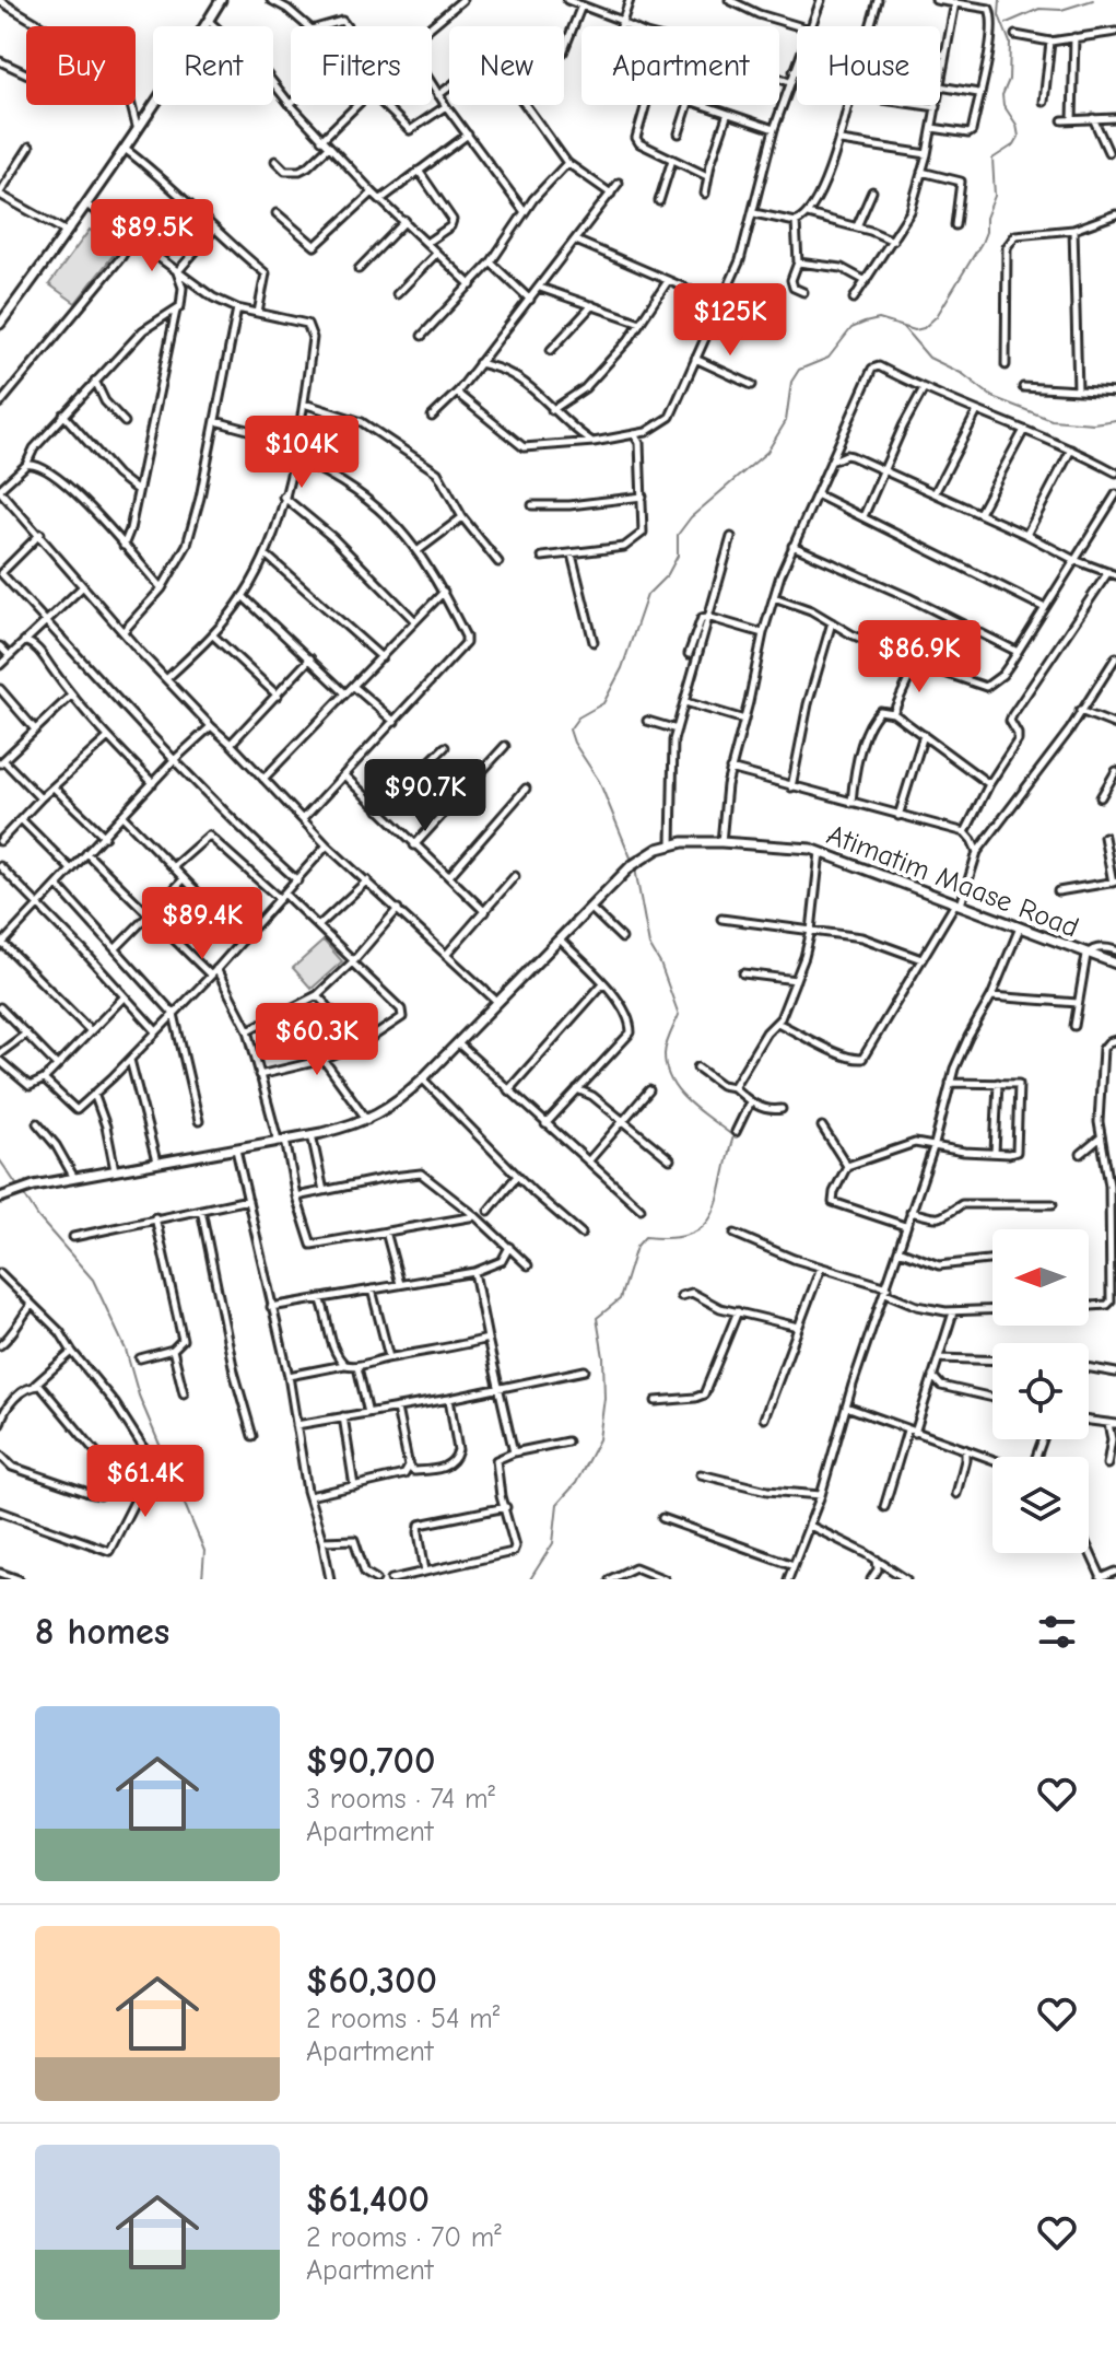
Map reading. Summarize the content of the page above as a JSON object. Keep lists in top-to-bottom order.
{
  "streets": {
    "main road": ["Atimatim Maase Road"]
  },
  "north": "left",
  "page": {
    "chip": [
      "Buy",
      "Rent",
      "Filters",
      "New",
      "Apartment",
      "House"
    ],
    "price": [
      "$89.5K",
      "$125K",
      "$104K",
      "$86.9K",
      "$90.7K",
      "$89.4K",
      "$60.3K",
      "$61.4K"
    ],
    "heading": "8 homes",
    "list": [
      {
        "name": "$90,700",
        "note": "3 rooms · 74 m² · Apartment"
      },
      {
        "name": "$60,300",
        "note": "2 rooms · 54 m² · Apartment"
      },
      {
        "name": "$61,400",
        "note": "2 rooms · 70 m² · Apartment"
      }
    ]
  }
}
